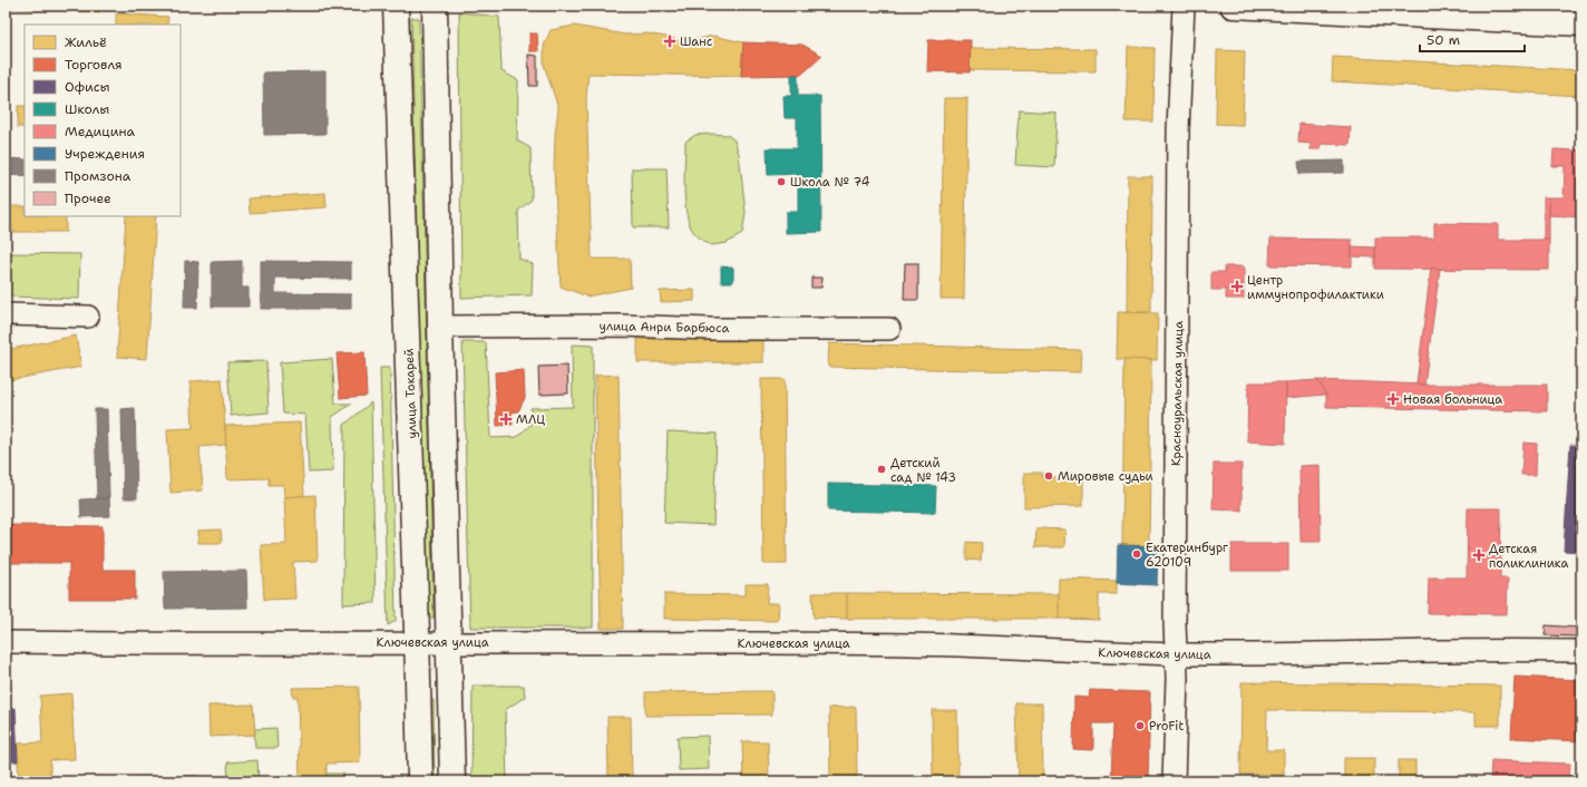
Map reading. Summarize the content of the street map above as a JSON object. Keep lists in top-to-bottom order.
{
  "streets": {
    "main road": ["улица Токарей"],
    "street": ["улица Анри Барбюса", "Красноуральская улица", "Ключевская улица"]
  },
  "crossings": [
    ["улица Токарей", "Ключевская улица"],
    ["Красноуральская улица", "Ключевская улица"]
  ],
  "places": {
    "health": [
      "Шанс",
      "Центр иммунопрофилактики",
      "Новая больница",
      "МЛЦ",
      "Детская поликлиника"
    ],
    "other": [
      "Школа № 74",
      "Детский сад № 143",
      "Мировые судьи",
      "Екатеринбург 620109",
      "ProFit"
    ]
  },
  "legend": [
    "Жильё",
    "Торговля",
    "Офисы",
    "Школы",
    "Медицина",
    "Учреждения",
    "Промзона",
    "Прочее"
  ],
  "scale_bar": "50 m"
}
